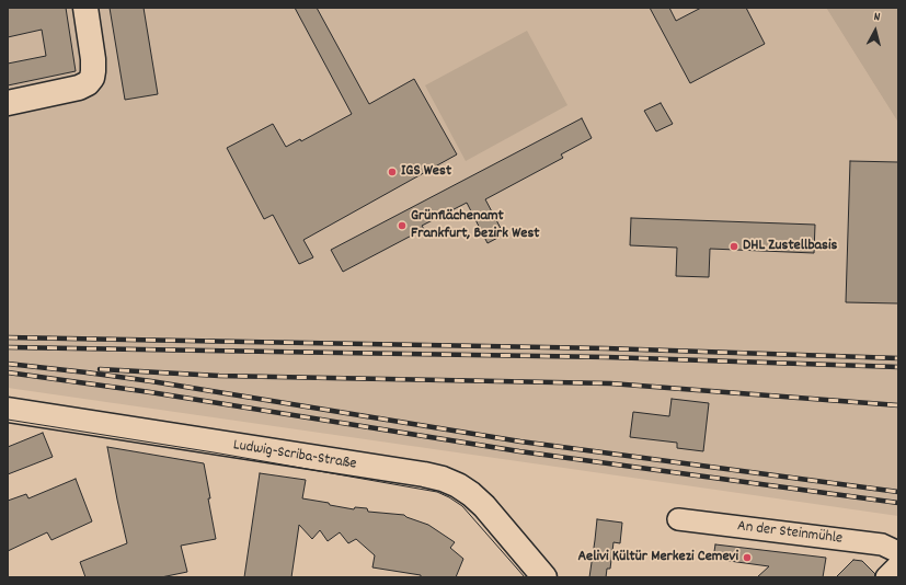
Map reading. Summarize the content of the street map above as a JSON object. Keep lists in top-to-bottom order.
{
  "streets": {
    "main road": ["Ludwig-Scriba-Straße"],
    "street": ["An der Steinmühle"]
  },
  "places": [
    "IGS West",
    "Grünflächenamt Frankfurt, Bezirk West",
    "DHL Zustellbasis",
    "Aelivi Kültür Merkezi Cemevi"
  ],
  "north": "top"
}
